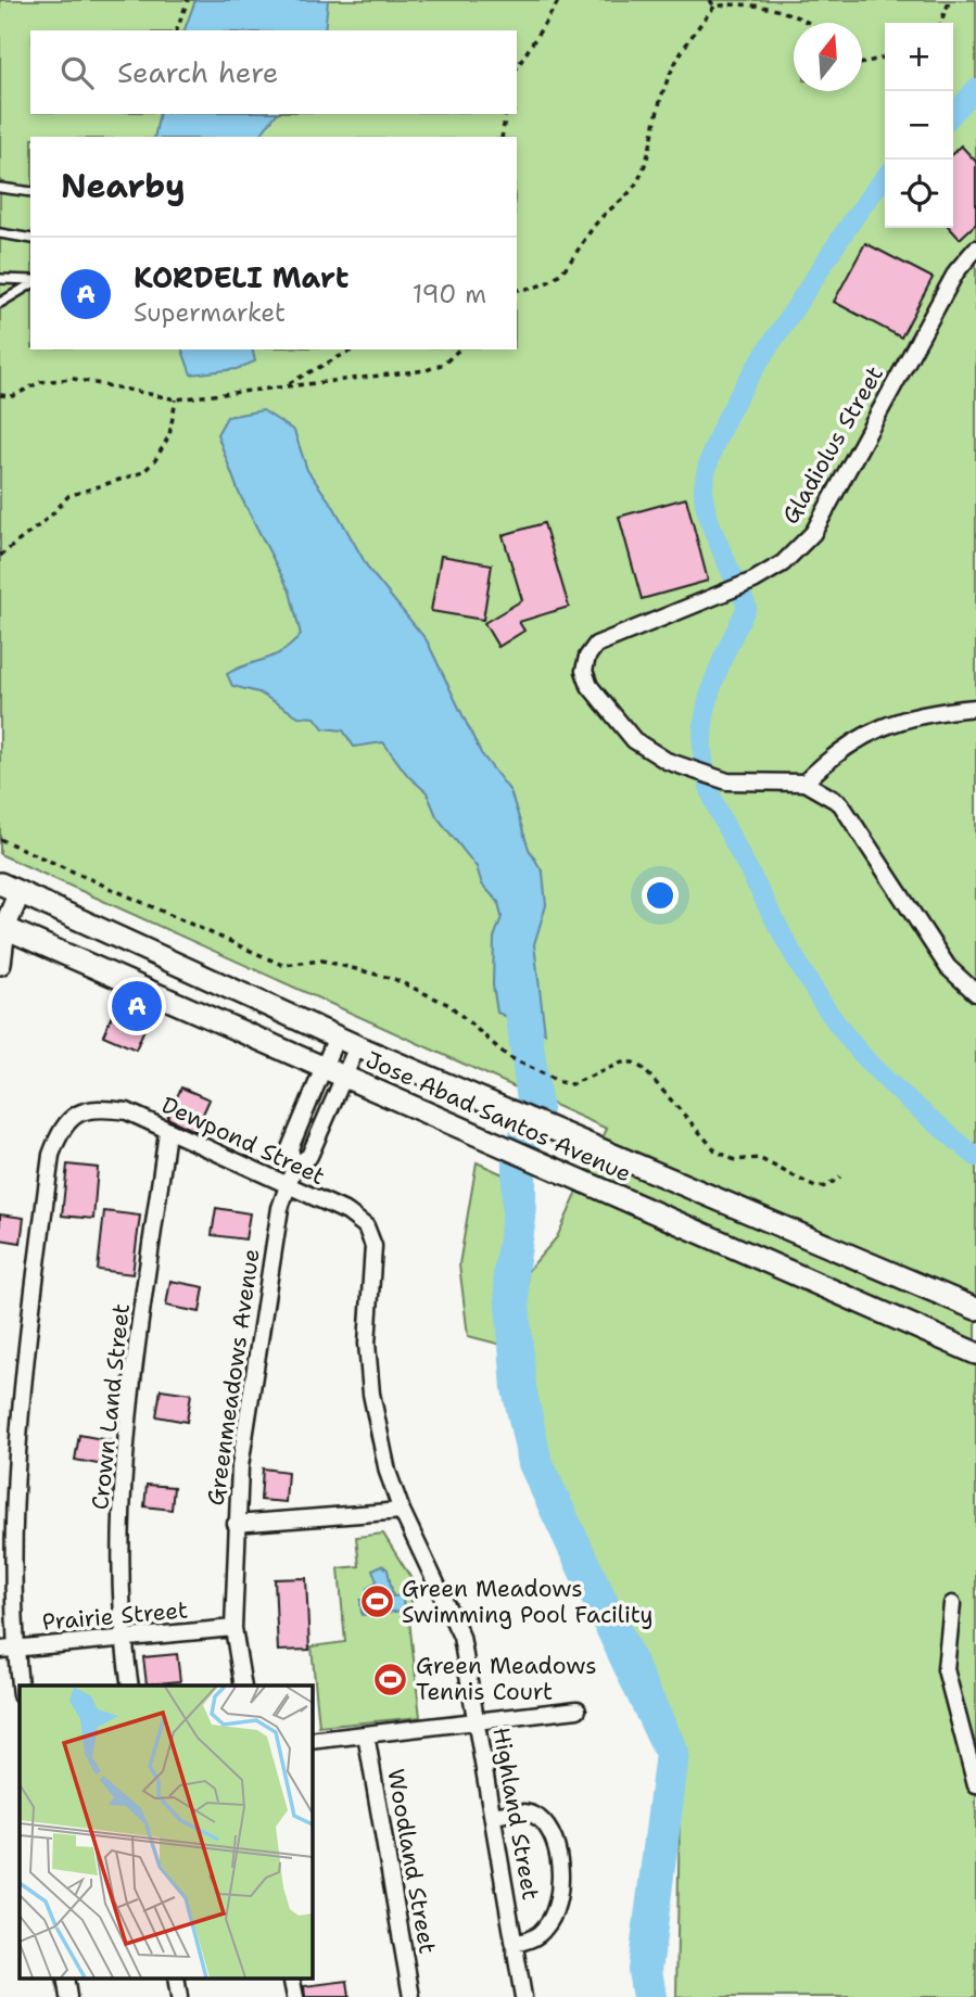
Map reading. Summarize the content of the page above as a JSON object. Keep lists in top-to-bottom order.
{
  "streets": {
    "main road": ["Jose Abad Santos Avenue"],
    "street": [
      "Gladiolus Street",
      "Dewpond Street",
      "Greenmeadows Avenue",
      "Crown Land Street",
      "Prairie Street",
      "Highland Street",
      "Woodland Street"
    ]
  },
  "crossings": [
    ["Jose Abad Santos Avenue", "Greenmeadows Avenue"],
    ["Dewpond Street", "Greenmeadows Avenue"],
    ["Dewpond Street", "Crown Land Street"],
    ["Dewpond Street", "Prairie Street"],
    ["Dewpond Street", "Highland Street"],
    ["Greenmeadows Avenue", "Prairie Street"],
    ["Crown Land Street", "Prairie Street"]
  ],
  "places": {
    "sports": ["Green Meadows Swimming Pool Facility", "Green Meadows Tennis Court"]
  },
  "north": "top",
  "page": {
    "map_buttons": ["+", "−"],
    "search": "Search here",
    "heading": "Nearby",
    "list": [
      {
        "mark": "A",
        "name": "KORDELI Mart",
        "note": "Supermarket",
        "value": "190 m"
      }
    ],
    "pins": "A"
  }
}
